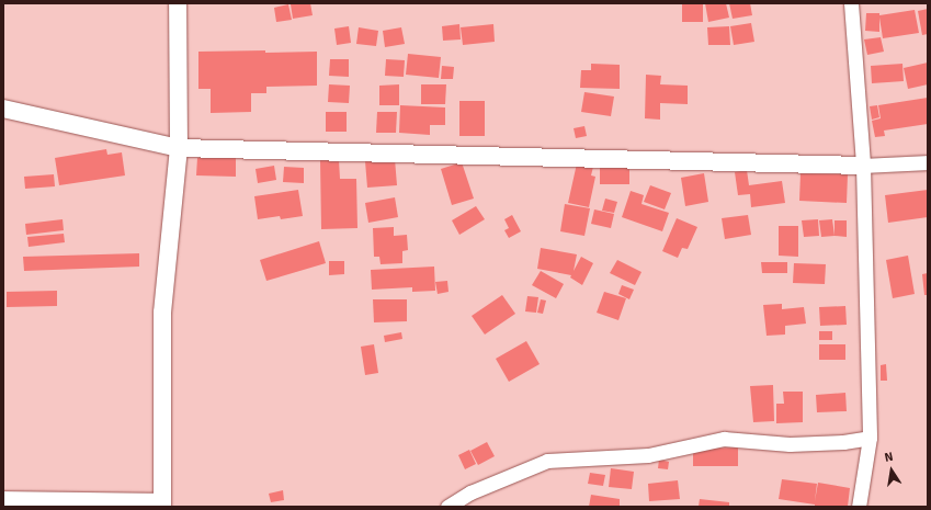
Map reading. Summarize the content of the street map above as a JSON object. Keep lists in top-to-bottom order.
{
  "north": "top"
}
